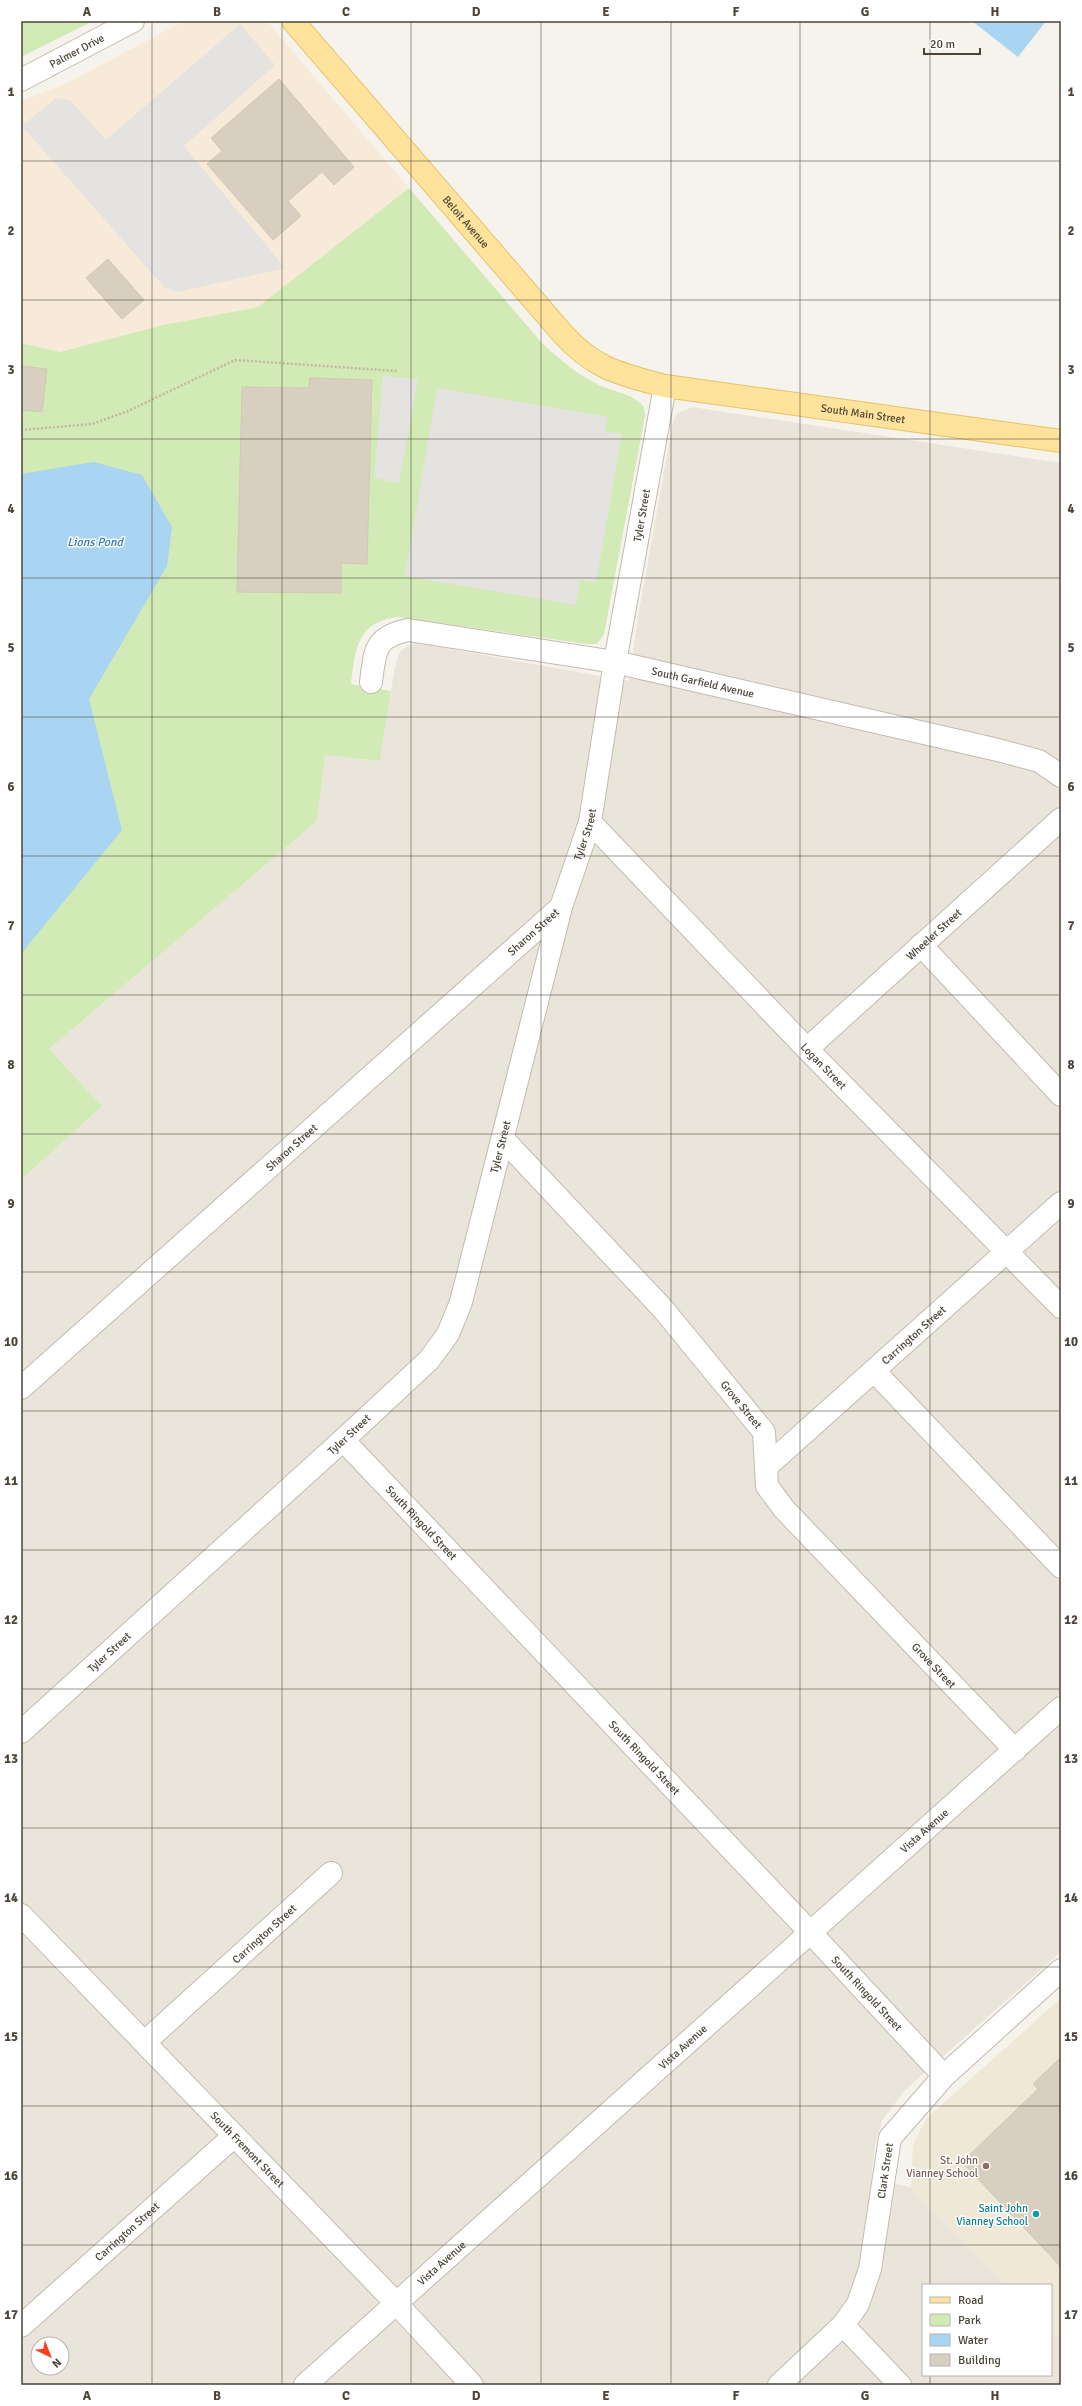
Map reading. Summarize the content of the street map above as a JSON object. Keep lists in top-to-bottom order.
{
  "streets": {
    "main road": ["Beloit Avenue", "South Main Street"],
    "street": [
      "Palmer Drive",
      "Tyler Street",
      "South Garfield Avenue",
      "Sharon Street",
      "Wheeler Street",
      "Logan Street",
      "Carrington Street",
      "Grove Street",
      "South Ringold Street",
      "Vista Avenue",
      "South Fremont Street",
      "Clark Street"
    ]
  },
  "crossings": [
    ["Beloit Avenue", "South Main Street"],
    ["Beloit Avenue", "Tyler Street"],
    ["South Main Street", "Tyler Street"],
    ["Tyler Street", "South Garfield Avenue"],
    ["Tyler Street", "Sharon Street"],
    ["Tyler Street", "Logan Street"],
    ["Tyler Street", "Grove Street"],
    ["Tyler Street", "South Ringold Street"],
    ["Wheeler Street", "Logan Street"],
    ["Logan Street", "Carrington Street"],
    ["Carrington Street", "Grove Street"],
    ["Carrington Street", "South Fremont Street"],
    ["Grove Street", "Vista Avenue"],
    ["South Ringold Street", "Vista Avenue"],
    ["South Ringold Street", "Clark Street"],
    ["Vista Avenue", "South Fremont Street"]
  ],
  "water": ["Lions Pond"],
  "places": ["St. John Vianney School", "Saint John Vianney School"],
  "legend": [
    "Road",
    "Park",
    "Water",
    "Building"
  ],
  "scale_bar": "20 m",
  "north": "bottom right",
  "grid": {
    "columns": [
      "A",
      "B",
      "C",
      "D",
      "E",
      "F",
      "G",
      "H"
    ],
    "rows": [
      "1",
      "2",
      "3",
      "4",
      "5",
      "6",
      "7",
      "8",
      "9",
      "10",
      "11",
      "12",
      "13",
      "14",
      "15",
      "16",
      "17"
    ]
  }
}
